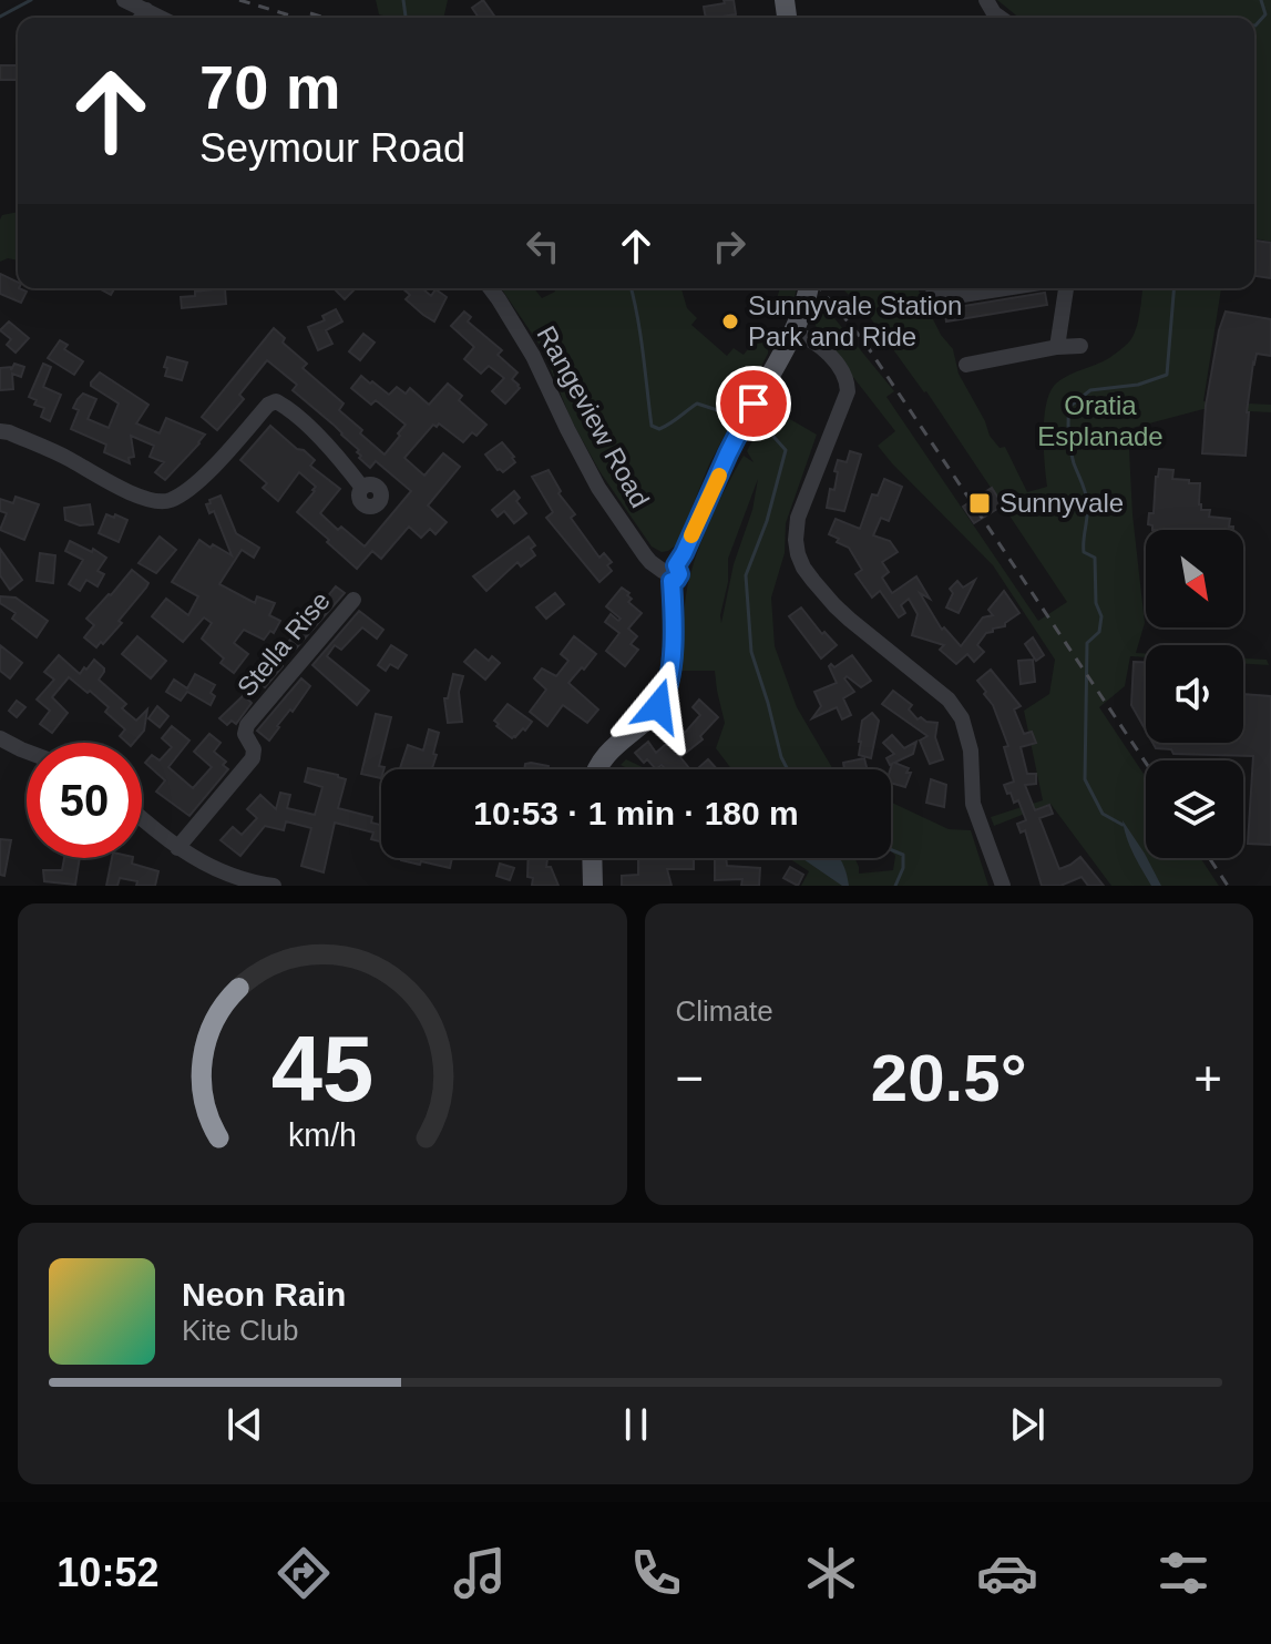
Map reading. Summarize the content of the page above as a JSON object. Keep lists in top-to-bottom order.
{
  "streets": {
    "street": ["Rangeview Road", "Stella Rise"]
  },
  "parks": ["Oratia Esplanade"],
  "places": {
    "other": ["Sunnyvale Station Park and Ride"],
    "transit": ["Sunnyvale"]
  },
  "north": "bottom right",
  "page": {
    "turn": ["70 m", "Seymour Road"],
    "limit": "50",
    "trip": "10:53 · 1 min · 180 m",
    "tile": "Climate",
    "heat": ["−", "20.5°", "+"],
    "song": ["Neon Rain", "Kite Club"],
    "tabs": "10:52",
    "gauge": ["45", "km/h"]
  }
}
